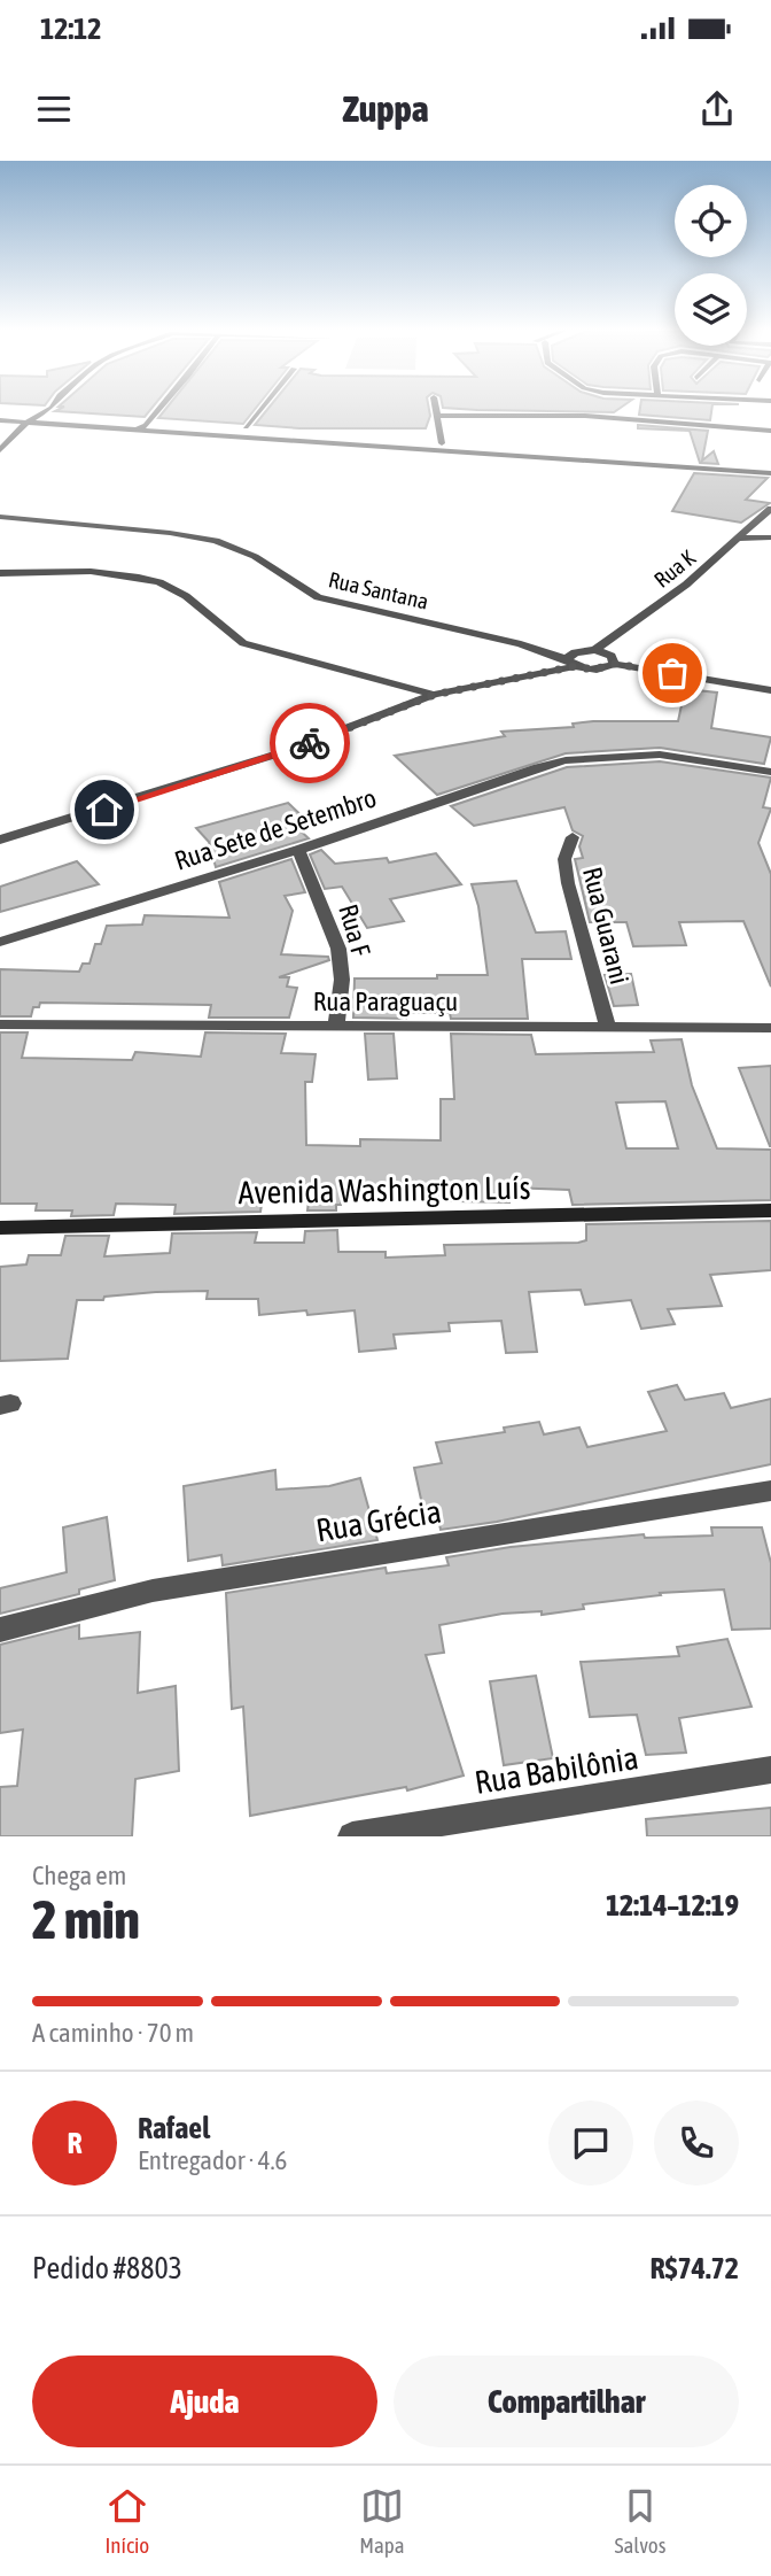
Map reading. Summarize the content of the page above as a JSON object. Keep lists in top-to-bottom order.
{
  "streets": {
    "main road": ["Avenida Washington Luís"],
    "street": [
      "Rua K",
      "Rua Santana",
      "Rua Sete de Setembro",
      "Rua Guarani",
      "Rua F",
      "Rua Paraguaçu",
      "Rua Grécia",
      "Rua Babilônia"
    ]
  },
  "crossings": [
    ["Rua K", "Rua Santana"],
    ["Rua Sete de Setembro", "Rua F"],
    ["Rua Guarani", "Rua Paraguaçu"],
    ["Rua F", "Rua Paraguaçu"]
  ],
  "page": {
    "status": "12:12",
    "header": "Zuppa",
    "heading": ["2 min", "Chega em", "12:14–12:19"],
    "panel": [
      "Rafael",
      "Entregador · 4.6",
      "Pedido #8803",
      "R$74.72"
    ],
    "bar": "A caminho · 70 m",
    "round": "R",
    "buttons": ["Ajuda", "Compartilhar"],
    "tabs": ["Início", "Mapa", "Salvos"]
  }
}
